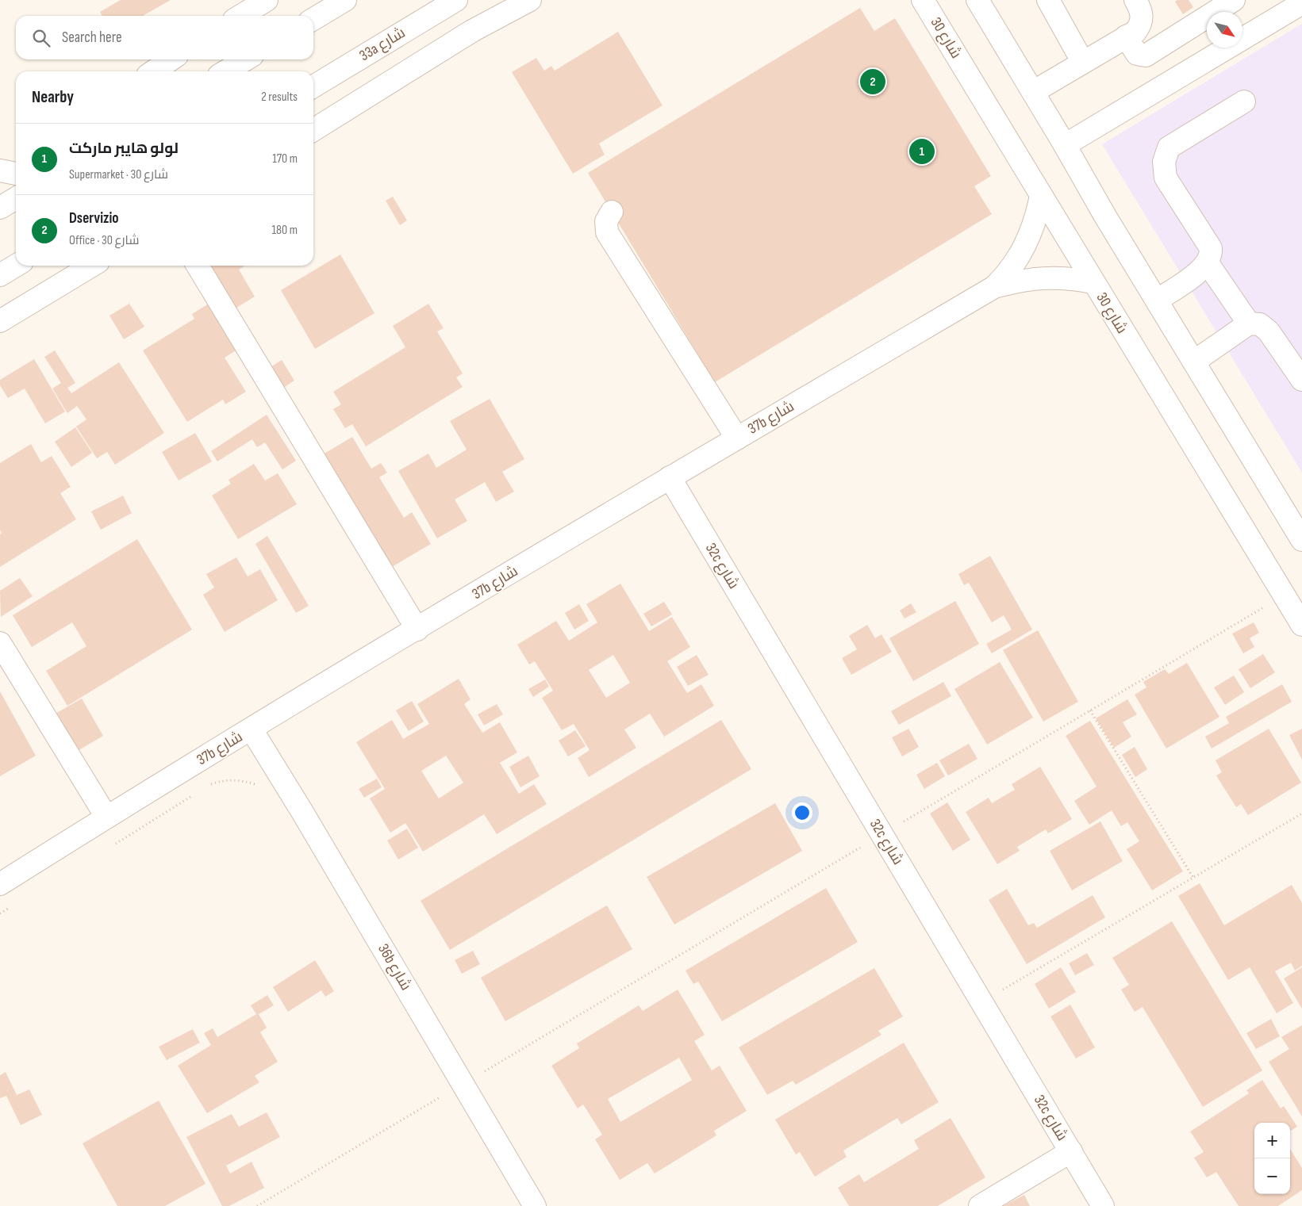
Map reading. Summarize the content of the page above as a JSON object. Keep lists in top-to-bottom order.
{
  "streets": {
    "street": [
      "شارع 30",
      "33a شارع",
      "37b شارع",
      "32c شارع",
      "36b شارع"
    ]
  },
  "crossings": [
    ["شارع 30", "37b شارع"],
    ["37b شارع", "32c شارع"],
    ["37b شارع", "36b شارع"]
  ],
  "north": "bottom right",
  "page": {
    "search": "Search here",
    "pins": ["2", "1"],
    "heading": ["Nearby", "2 results"],
    "list": [
      {
        "mark": "1",
        "name": "لولو هايبر ماركت",
        "note": "Supermarket · شارع 30",
        "value": "170 m"
      },
      {
        "mark": "2",
        "name": "Dservizio",
        "note": "Office · شارع 30",
        "value": "180 m"
      }
    ],
    "map_buttons": ["+", "−"]
  }
}
